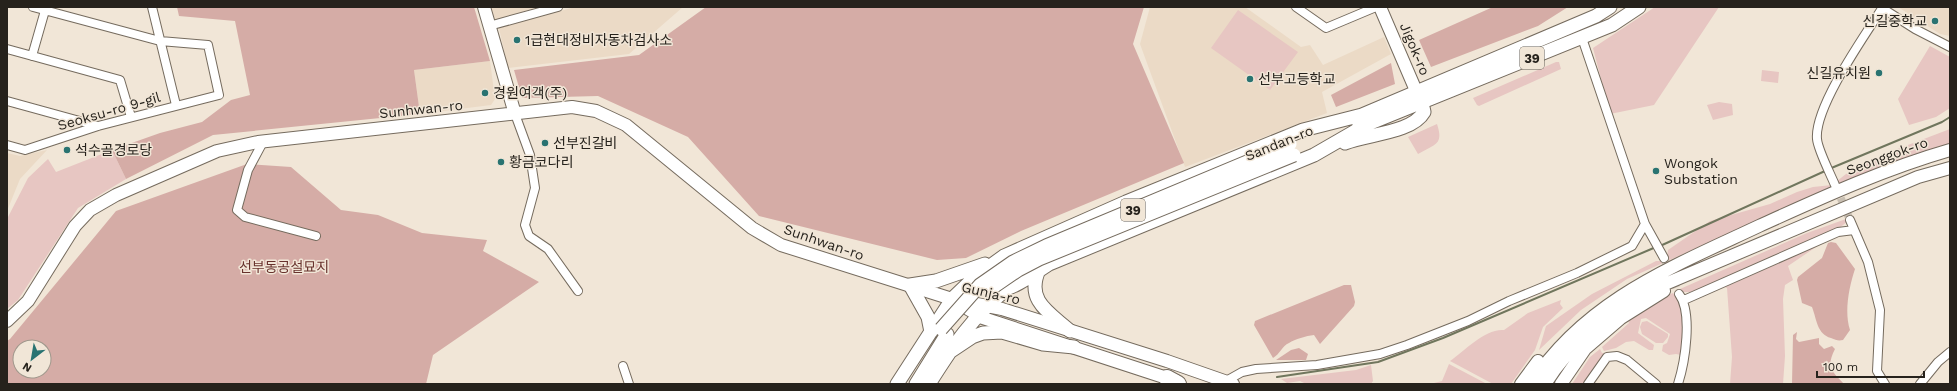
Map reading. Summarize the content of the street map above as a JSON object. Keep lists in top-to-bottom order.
{
  "streets": {
    "main road": [
      "Jigok-ro",
      "39",
      "Sunhwan-ro",
      "Sandan-ro",
      "Seonggok-ro",
      "Gunja-ro"
    ],
    "street": ["Seoksu-ro 9-gil"]
  },
  "crossings": [
    ["Jigok-ro", "Sandan-ro"],
    ["39", "Sandan-ro"],
    ["Sunhwan-ro", "Gunja-ro"]
  ],
  "parks": ["선부동공설묘지"],
  "places": [
    "신길중학교",
    "1급현대정비자동차검사소",
    "신길유치원",
    "선부고등학교",
    "경원여객(주)",
    "선부진갈비",
    "석수골경로당",
    "황금코다리",
    "Wongok Substation"
  ],
  "scale_bar": "100 m",
  "north": "bottom left"
}
